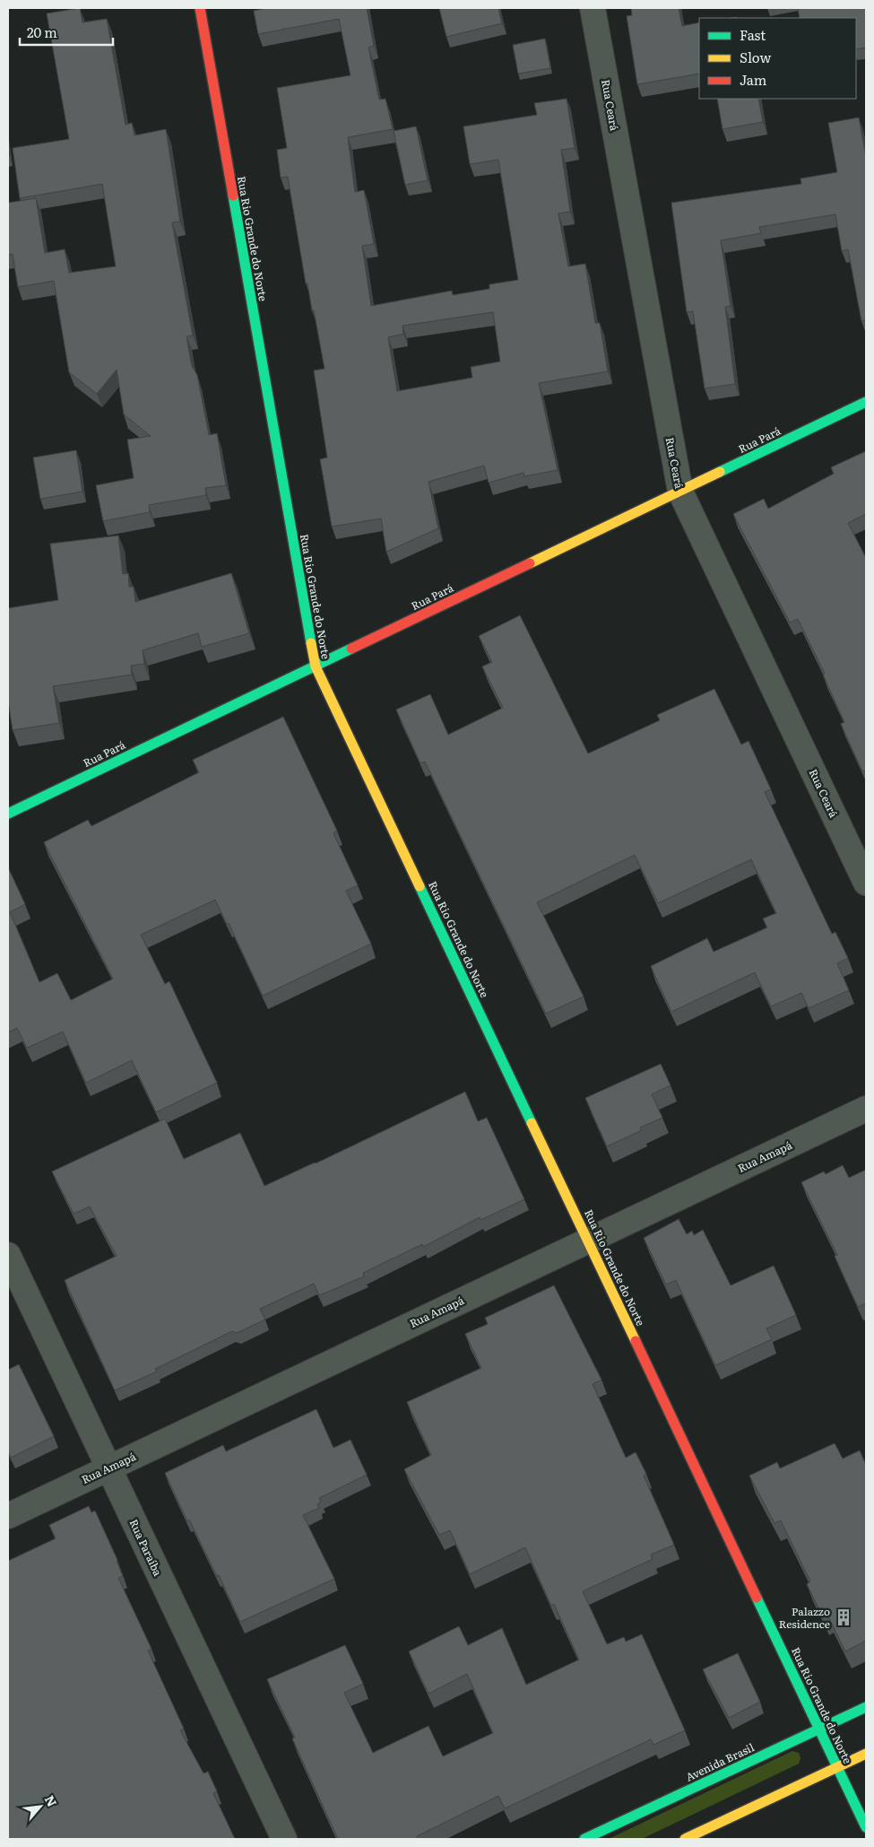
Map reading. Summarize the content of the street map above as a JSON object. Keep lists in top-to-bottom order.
{
  "streets": {
    "main road": ["Rua Rio Grande do Norte", "Rua Pará", "Avenida Brasil"],
    "street": ["Rua Ceará", "Rua Amapá", "Rua Paraíba"]
  },
  "crossings": [
    ["Rua Ceará", "Rua Pará"],
    ["Rua Rio Grande do Norte", "Rua Pará"],
    ["Rua Rio Grande do Norte", "Rua Amapá"],
    ["Rua Rio Grande do Norte", "Avenida Brasil"],
    ["Rua Amapá", "Rua Paraíba"]
  ],
  "places": {
    "building": ["Palazzo Residence"]
  },
  "legend": ["Fast", "Slow", "Jam"],
  "scale_bar": "20 m",
  "north": "top right"
}
